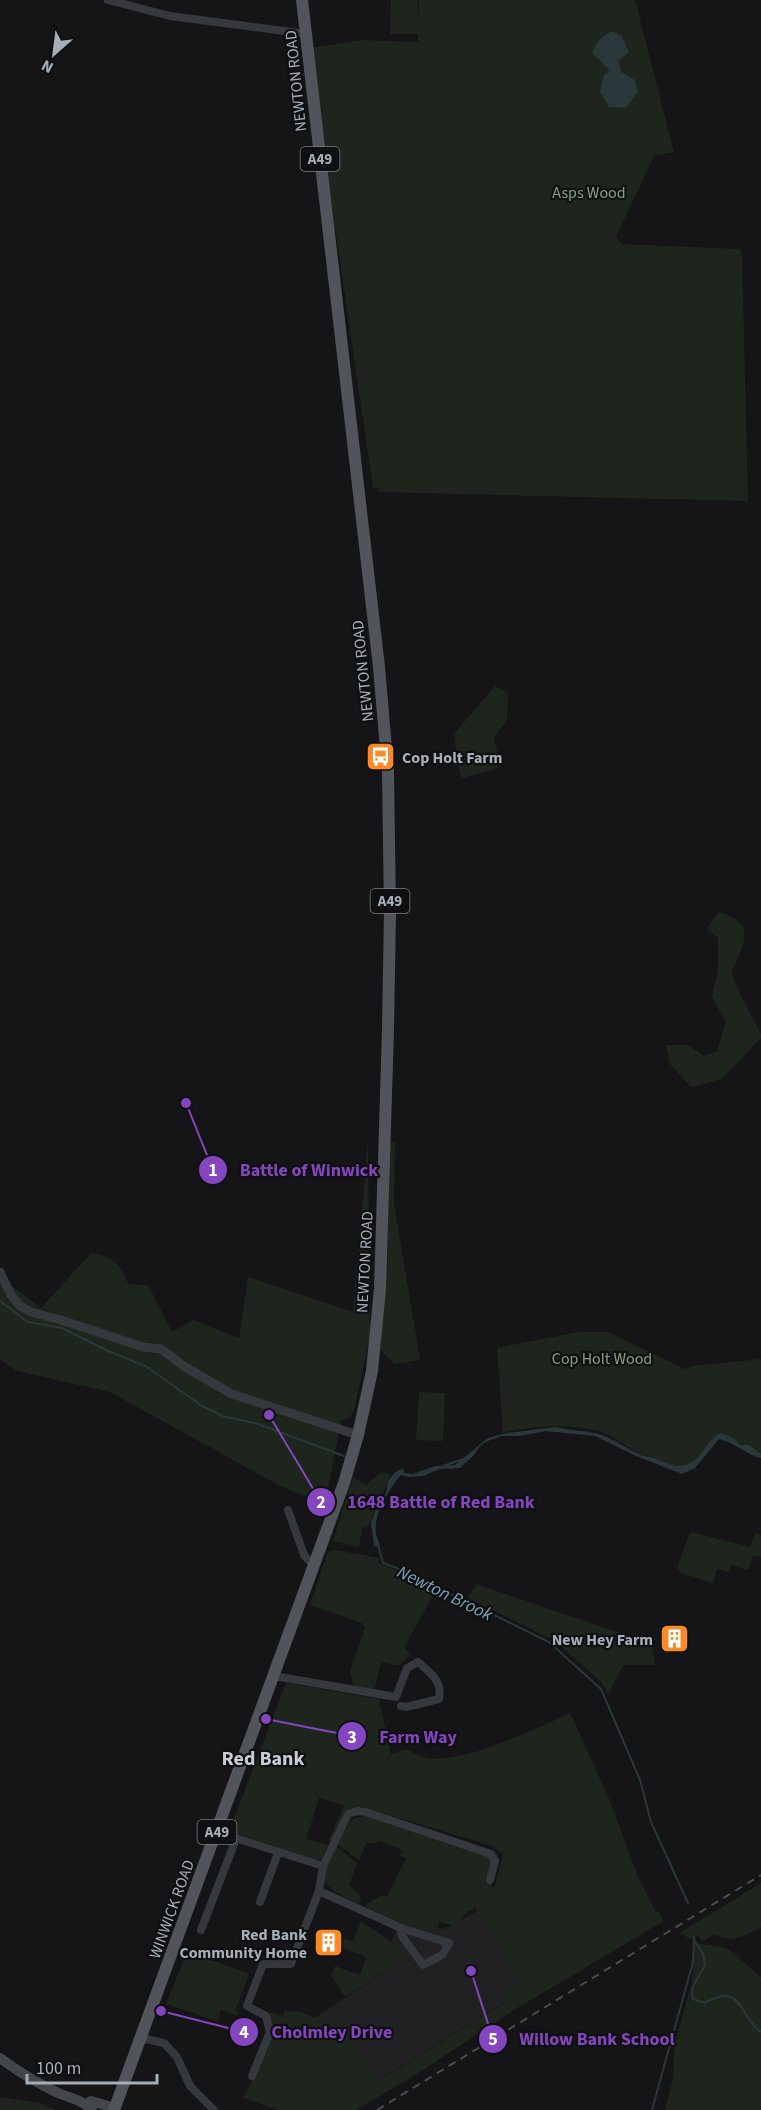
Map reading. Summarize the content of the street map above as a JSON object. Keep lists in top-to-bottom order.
{
  "streets": {
    "main road": ["NEWTON ROAD", "A49", "WINWICK ROAD"]
  },
  "crossings": [
    ["NEWTON ROAD", "WINWICK ROAD"]
  ],
  "districts": ["Red Bank"],
  "water": ["Newton Brook"],
  "parks": ["Asps Wood", "Cop Holt Wood"],
  "places": {
    "bus stop": ["Cop Holt Farm"],
    "other": [
      "Battle of Winwick",
      "1648 Battle of Red Bank",
      "Farm Way",
      "Willow Bank School",
      "Cholmley Drive"
    ],
    "building": ["New Hey Farm", "Red Bank Community Home"]
  },
  "scale_bar": "100 m",
  "north": "bottom left"
}
